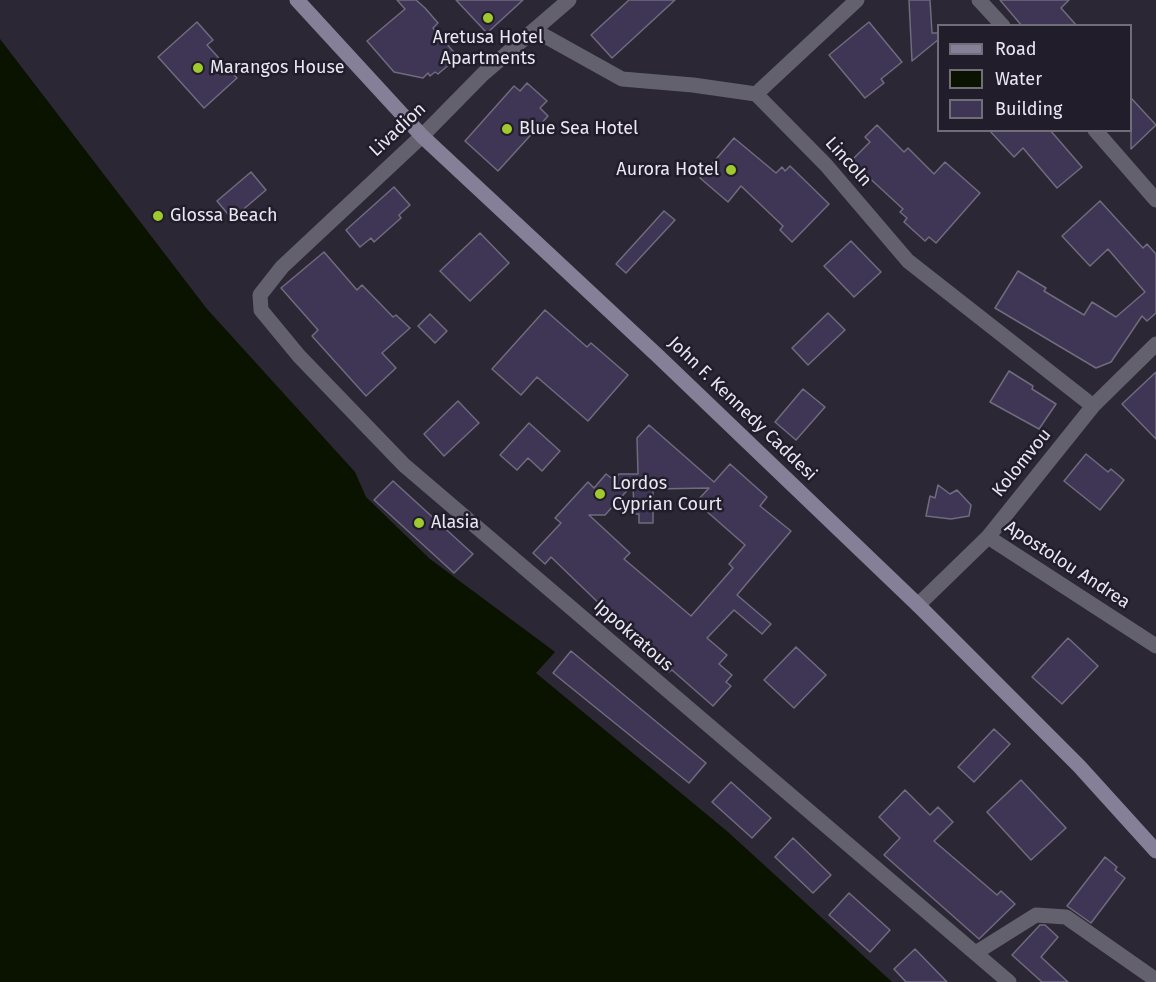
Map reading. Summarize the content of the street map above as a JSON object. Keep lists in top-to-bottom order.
{
  "streets": {
    "street": [
      "Livadion",
      "Lincoln",
      "John F. Kennedy Caddesi",
      "Kolomvou",
      "Apostolou Andrea",
      "Ippokratous"
    ]
  },
  "crossings": [
    ["Livadion", "John F. Kennedy Caddesi"],
    ["Livadion", "Ippokratous"],
    ["Lincoln", "Kolomvou"],
    ["John F. Kennedy Caddesi", "Kolomvou"],
    ["Kolomvou", "Apostolou Andrea"]
  ],
  "places": [
    "Aretusa Hotel Apartments",
    "Marangos House",
    "Blue Sea Hotel",
    "Aurora Hotel",
    "Glossa Beach",
    "Lordos Cyprian Court",
    "Alasia"
  ],
  "legend": ["Road", "Water", "Building"]
}
